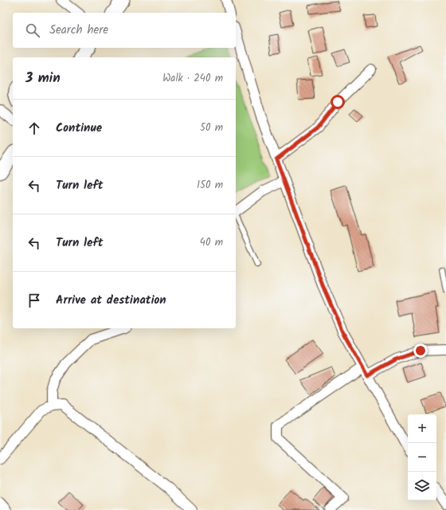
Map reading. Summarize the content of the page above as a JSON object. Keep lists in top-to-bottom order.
{
  "page": {
    "search": "Search here",
    "heading": ["3 min", "Walk · 240 m"],
    "list": [
      ["Continue", "50 m"],
      ["Turn left", "150 m"],
      ["Turn left", "40 m"],
      "Arrive at destination"
    ],
    "map_buttons": ["+", "−"]
  }
}
